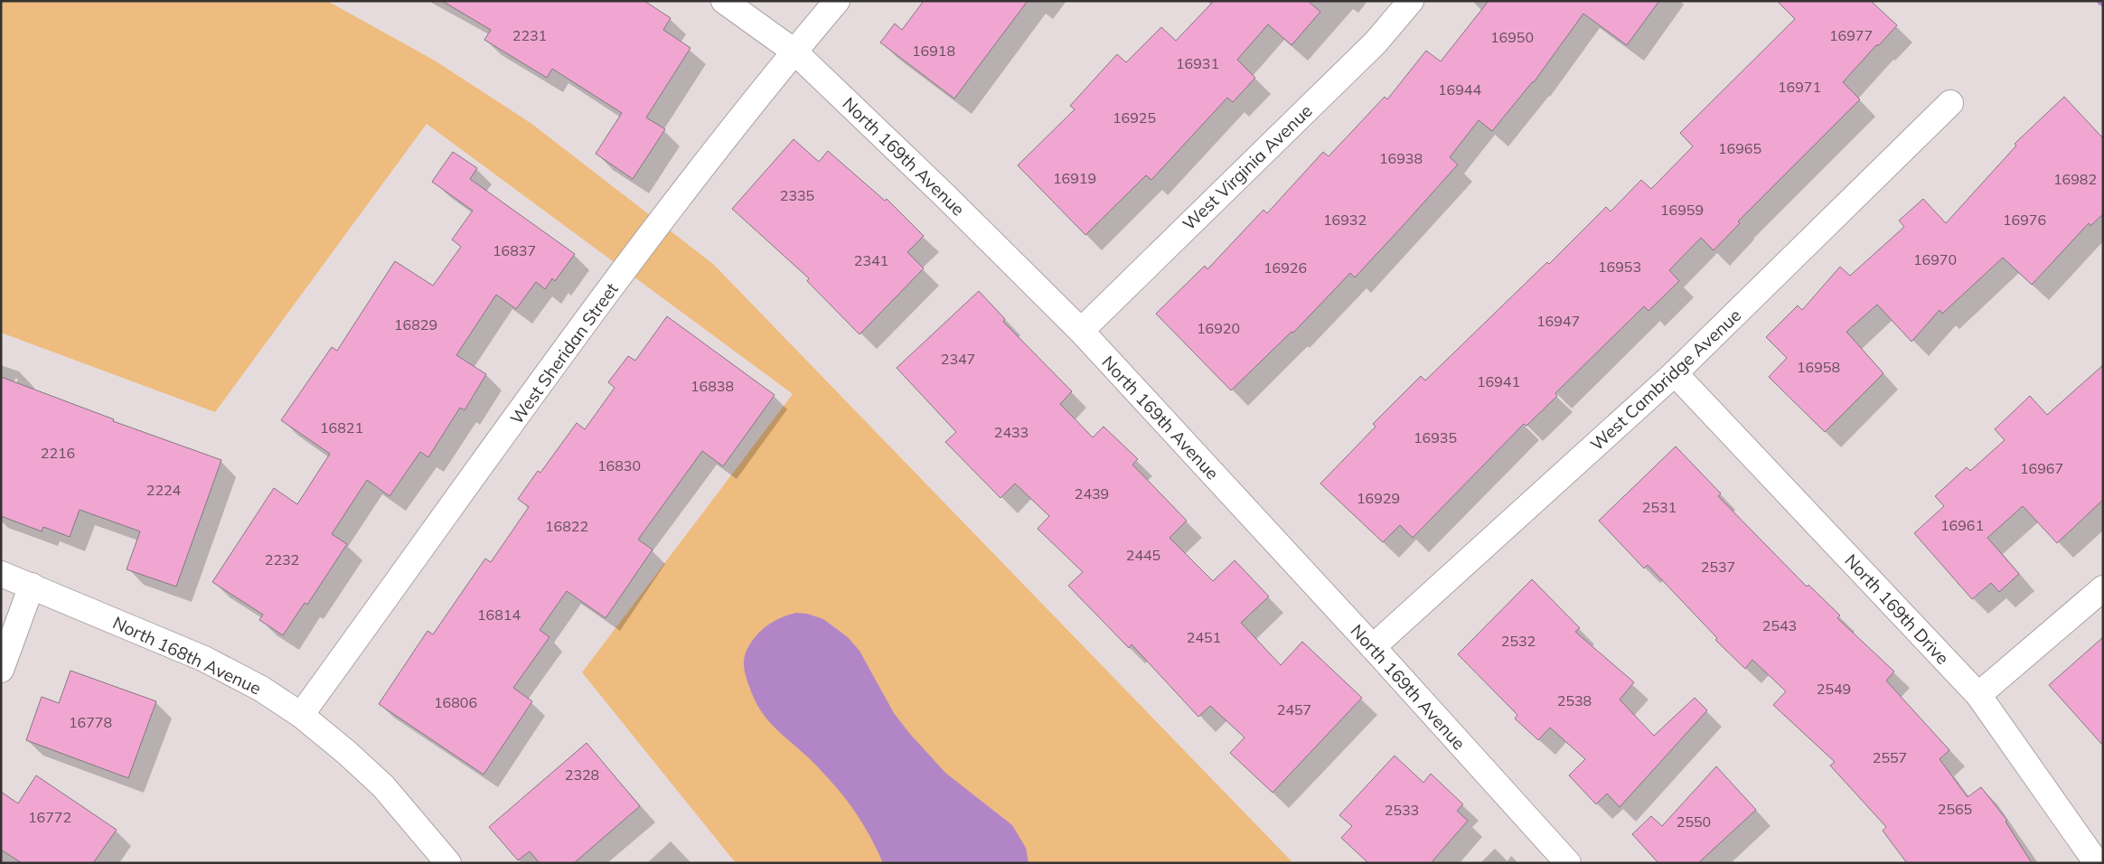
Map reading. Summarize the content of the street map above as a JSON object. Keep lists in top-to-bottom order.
{
  "streets": {
    "street": [
      "North 169th Avenue",
      "West Virginia Avenue",
      "West Sheridan Street",
      "West Cambridge Avenue",
      "North 169th Drive",
      "North 168th Avenue"
    ]
  },
  "crossings": [
    ["North 169th Avenue", "West Virginia Avenue"],
    ["North 169th Avenue", "West Sheridan Street"],
    ["North 169th Avenue", "West Cambridge Avenue"],
    ["West Sheridan Street", "North 168th Avenue"],
    ["West Cambridge Avenue", "North 169th Drive"]
  ],
  "house_numbers": [
    "2231",
    "16977",
    "16950",
    "16918",
    "16931",
    "16971",
    "16944",
    "16925",
    "16965",
    "16938",
    "16919",
    "16982",
    "2335",
    "16959",
    "16932",
    "16976",
    "16837",
    "16970",
    "2341",
    "16953",
    "16926",
    "16947",
    "16829",
    "16920",
    "2347",
    "16958",
    "16941",
    "16838",
    "16821",
    "2433",
    "16935",
    "2216",
    "16830",
    "16967",
    "2224",
    "2439",
    "16929",
    "2531",
    "16961",
    "16822",
    "2445",
    "2232",
    "2537",
    "16814",
    "2543",
    "2451",
    "2532",
    "2549",
    "2538",
    "16806",
    "2457",
    "16778",
    "2557",
    "2328",
    "2565",
    "2533",
    "16772",
    "2550"
  ]
}
